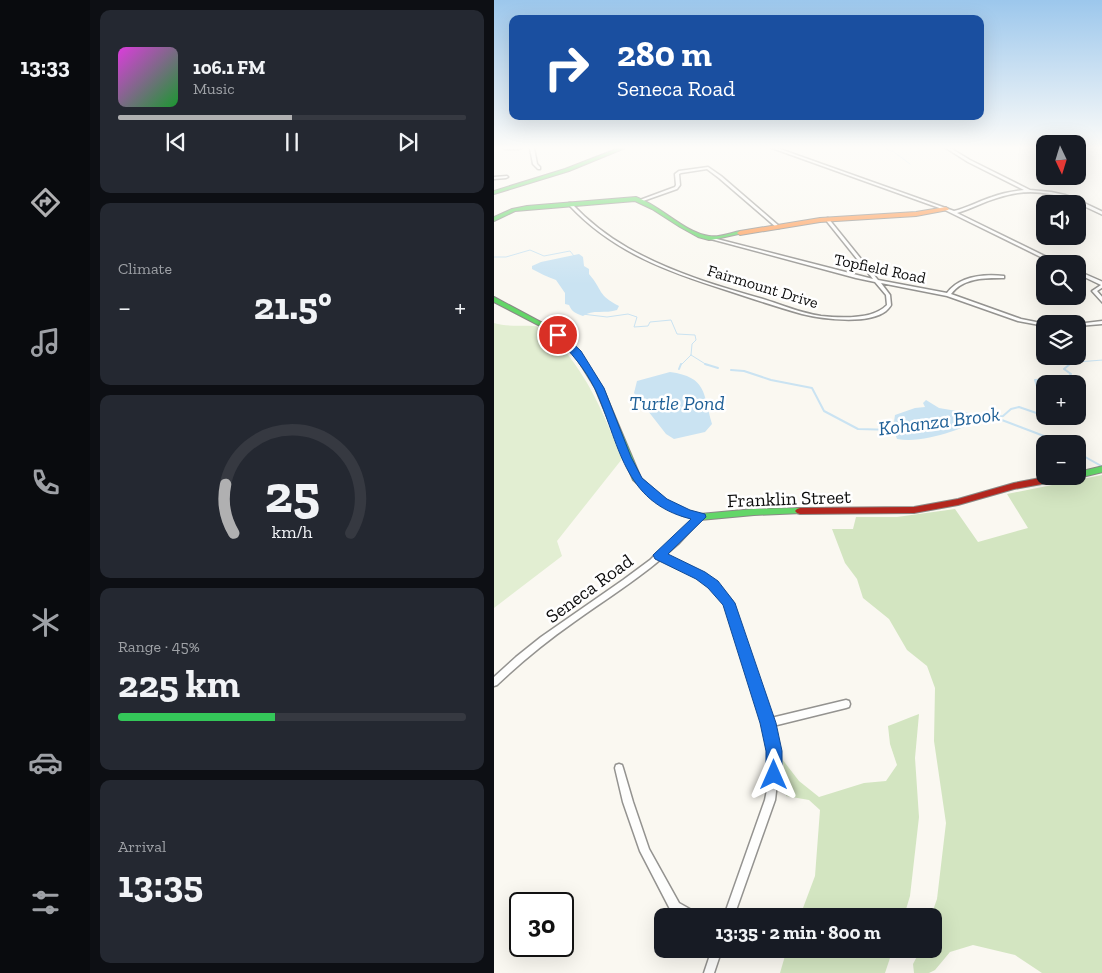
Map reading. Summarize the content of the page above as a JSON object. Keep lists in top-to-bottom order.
{
  "streets": {
    "main road": ["Franklin Street"],
    "street": ["Topfield Road", "Fairmount Drive", "Seneca Road"]
  },
  "crossings": [
    ["Topfield Road", "Fairmount Drive"],
    ["Franklin Street", "Seneca Road"]
  ],
  "water": ["Turtle Pond", "Kohanza Brook"],
  "north": "bottom",
  "page": {
    "tabs": "13:33",
    "turn": ["280 m", "Seneca Road"],
    "song": ["106.1 FM", "Music"],
    "map_buttons": ["+", "−"],
    "tile": [
      "Climate",
      ["Range · 45%", "225 km"],
      ["Arrival", "13:35"]
    ],
    "heat": ["−", "21.5°", "+"],
    "limit": "30",
    "trip": "13:35 · 2 min · 800 m",
    "gauge": ["25", "km/h"]
  }
}
